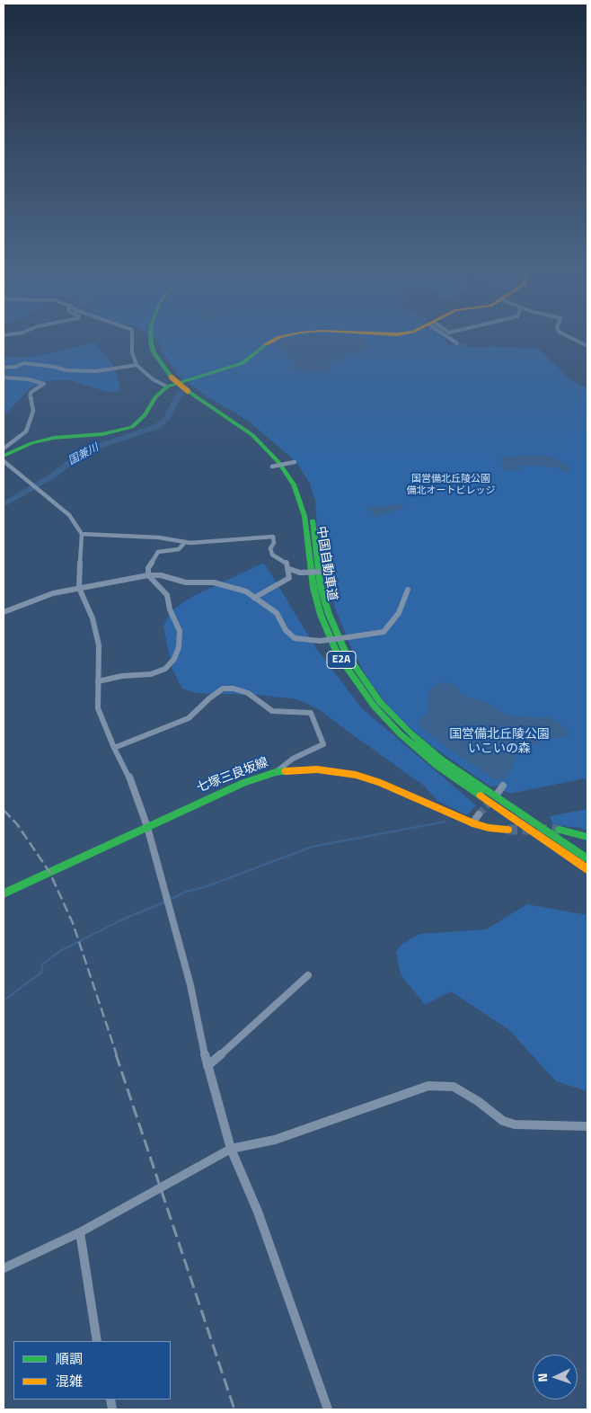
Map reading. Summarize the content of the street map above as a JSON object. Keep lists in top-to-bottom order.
{
  "streets": {
    "main road": ["中国自動車道", "E2A", "七塚三良坂線"]
  },
  "water": ["国兼川"],
  "parks": ["国営備北丘陵公園 備北オートビレッジ", "国営備北丘陵公園 いこいの森"],
  "legend": ["順調", "混雑"],
  "north": "left"
}
